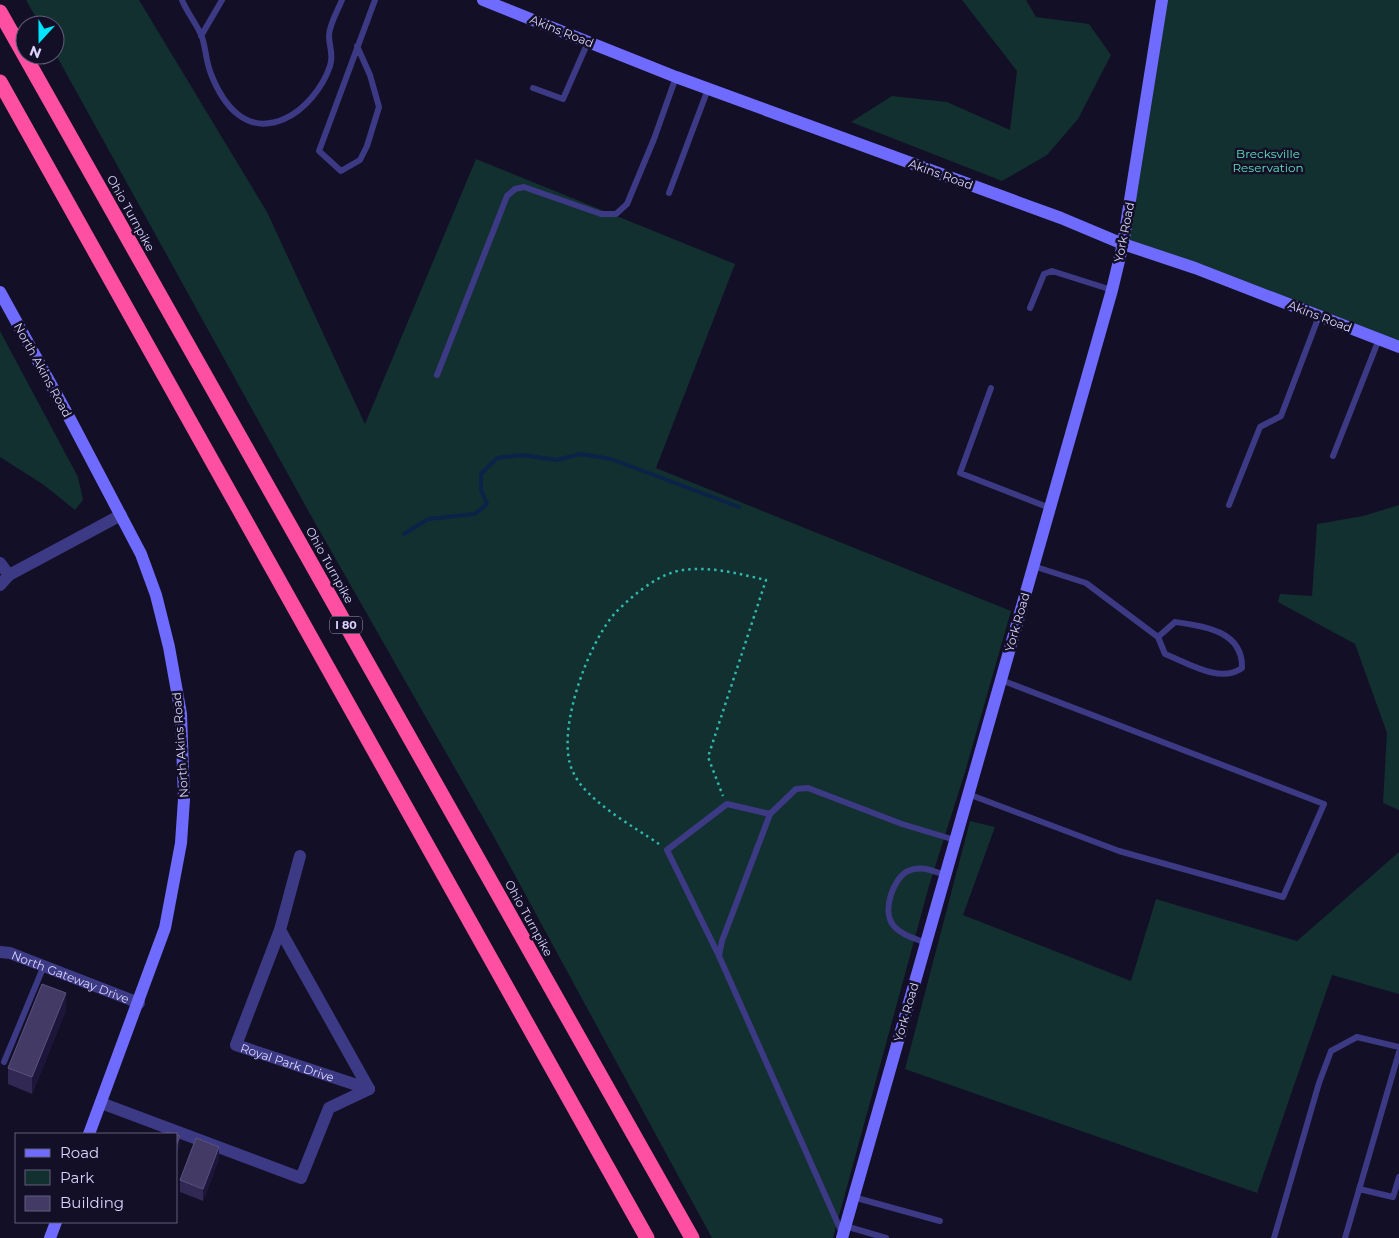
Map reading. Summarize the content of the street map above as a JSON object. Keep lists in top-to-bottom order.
{
  "streets": {
    "highway": ["Ohio Turnpike", "I 80"],
    "street": [
      "Akins Road",
      "York Road",
      "North Akins Road",
      "North Gateway Drive",
      "Royal Park Drive"
    ]
  },
  "crossings": [
    ["Akins Road", "York Road"],
    ["North Akins Road", "North Gateway Drive"]
  ],
  "parks": ["Brecksville Reservation"],
  "legend": ["Road", "Park", "Building"],
  "north": "bottom"
}
